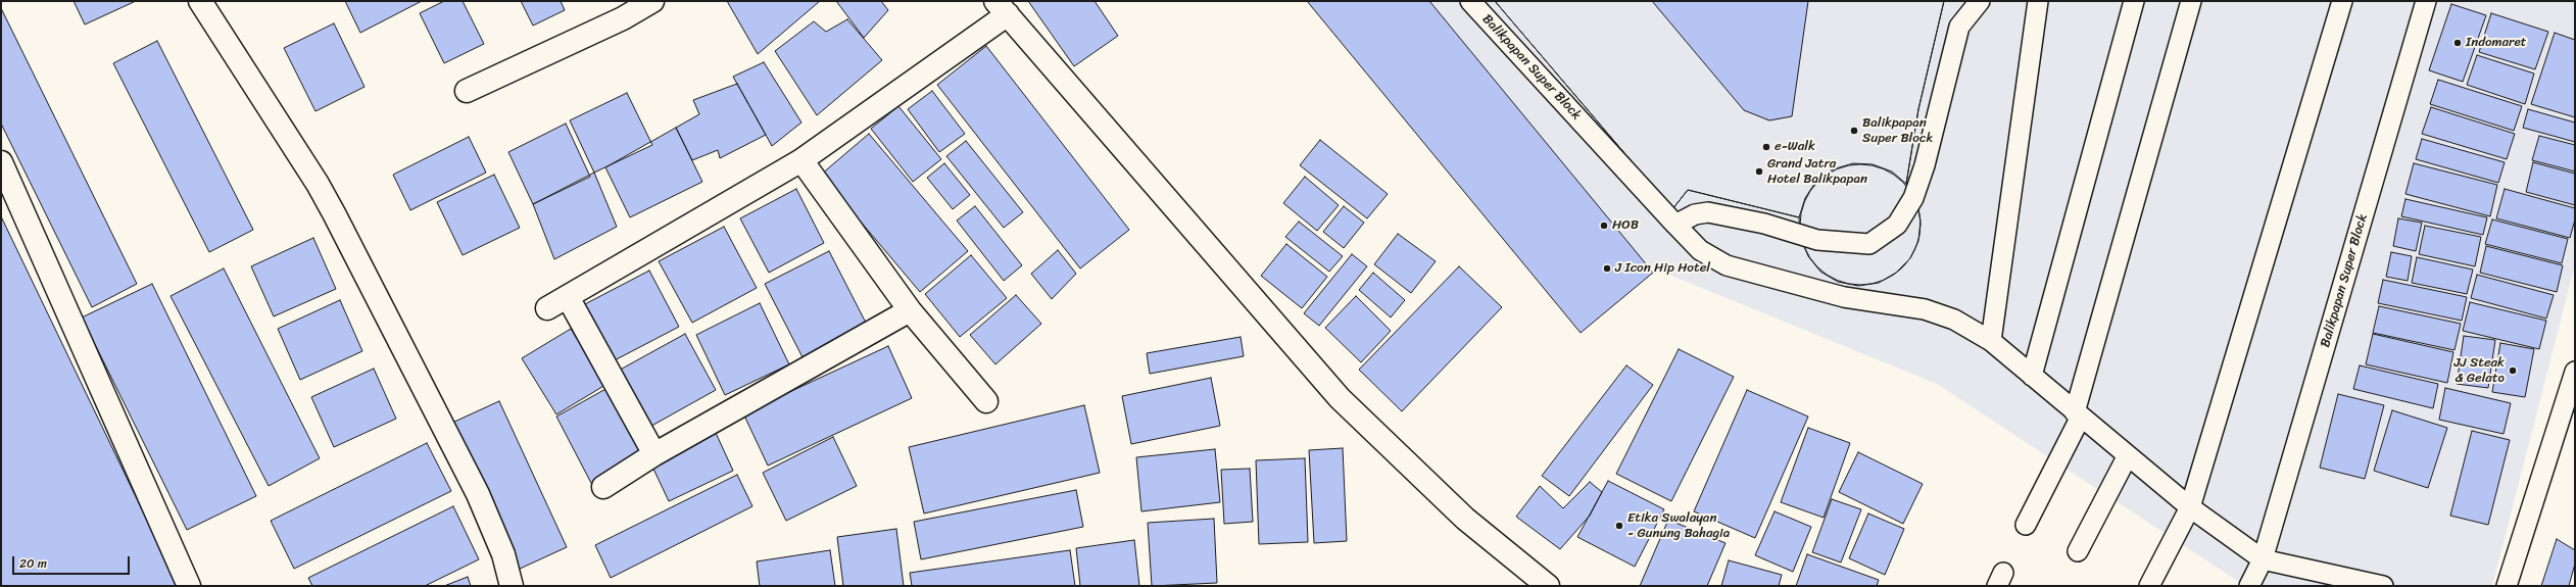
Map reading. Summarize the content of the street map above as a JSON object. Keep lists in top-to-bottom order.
{
  "streets": {
    "lane": ["Balikpapan Super Block"]
  },
  "places": [
    "Indomaret",
    "Balikpapan Super Block",
    "e-Walk",
    "Grand Jatra Hotel Balikpapan",
    "HOB",
    "J Icon Hip Hotel",
    "JJ Steak & Gelato",
    "Etika Swalayan - Gunung Bahagia"
  ],
  "scale_bar": "20 m"
}
